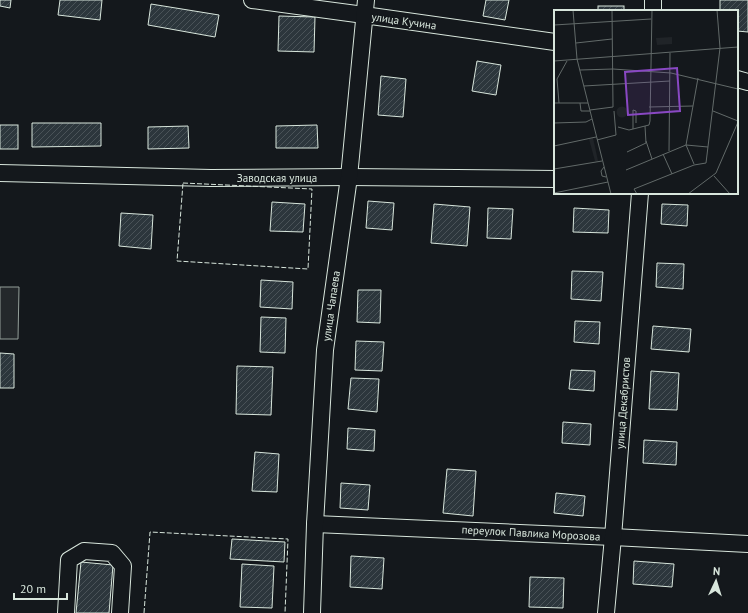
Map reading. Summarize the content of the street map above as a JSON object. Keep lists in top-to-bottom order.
{
  "streets": {
    "street": [
      "улица Кучина",
      "Заводская улица",
      "улица Чапаева",
      "улица Декабристов",
      "переулок Павлика Морозова"
    ]
  },
  "crossings": [
    ["улица Кучина", "улица Чапаева"],
    ["Заводская улица", "улица Чапаева"],
    ["улица Чапаева", "переулок Павлика Морозова"],
    ["улица Декабристов", "переулок Павлика Морозова"]
  ],
  "scale_bar": "20 m",
  "north": "top"
}
